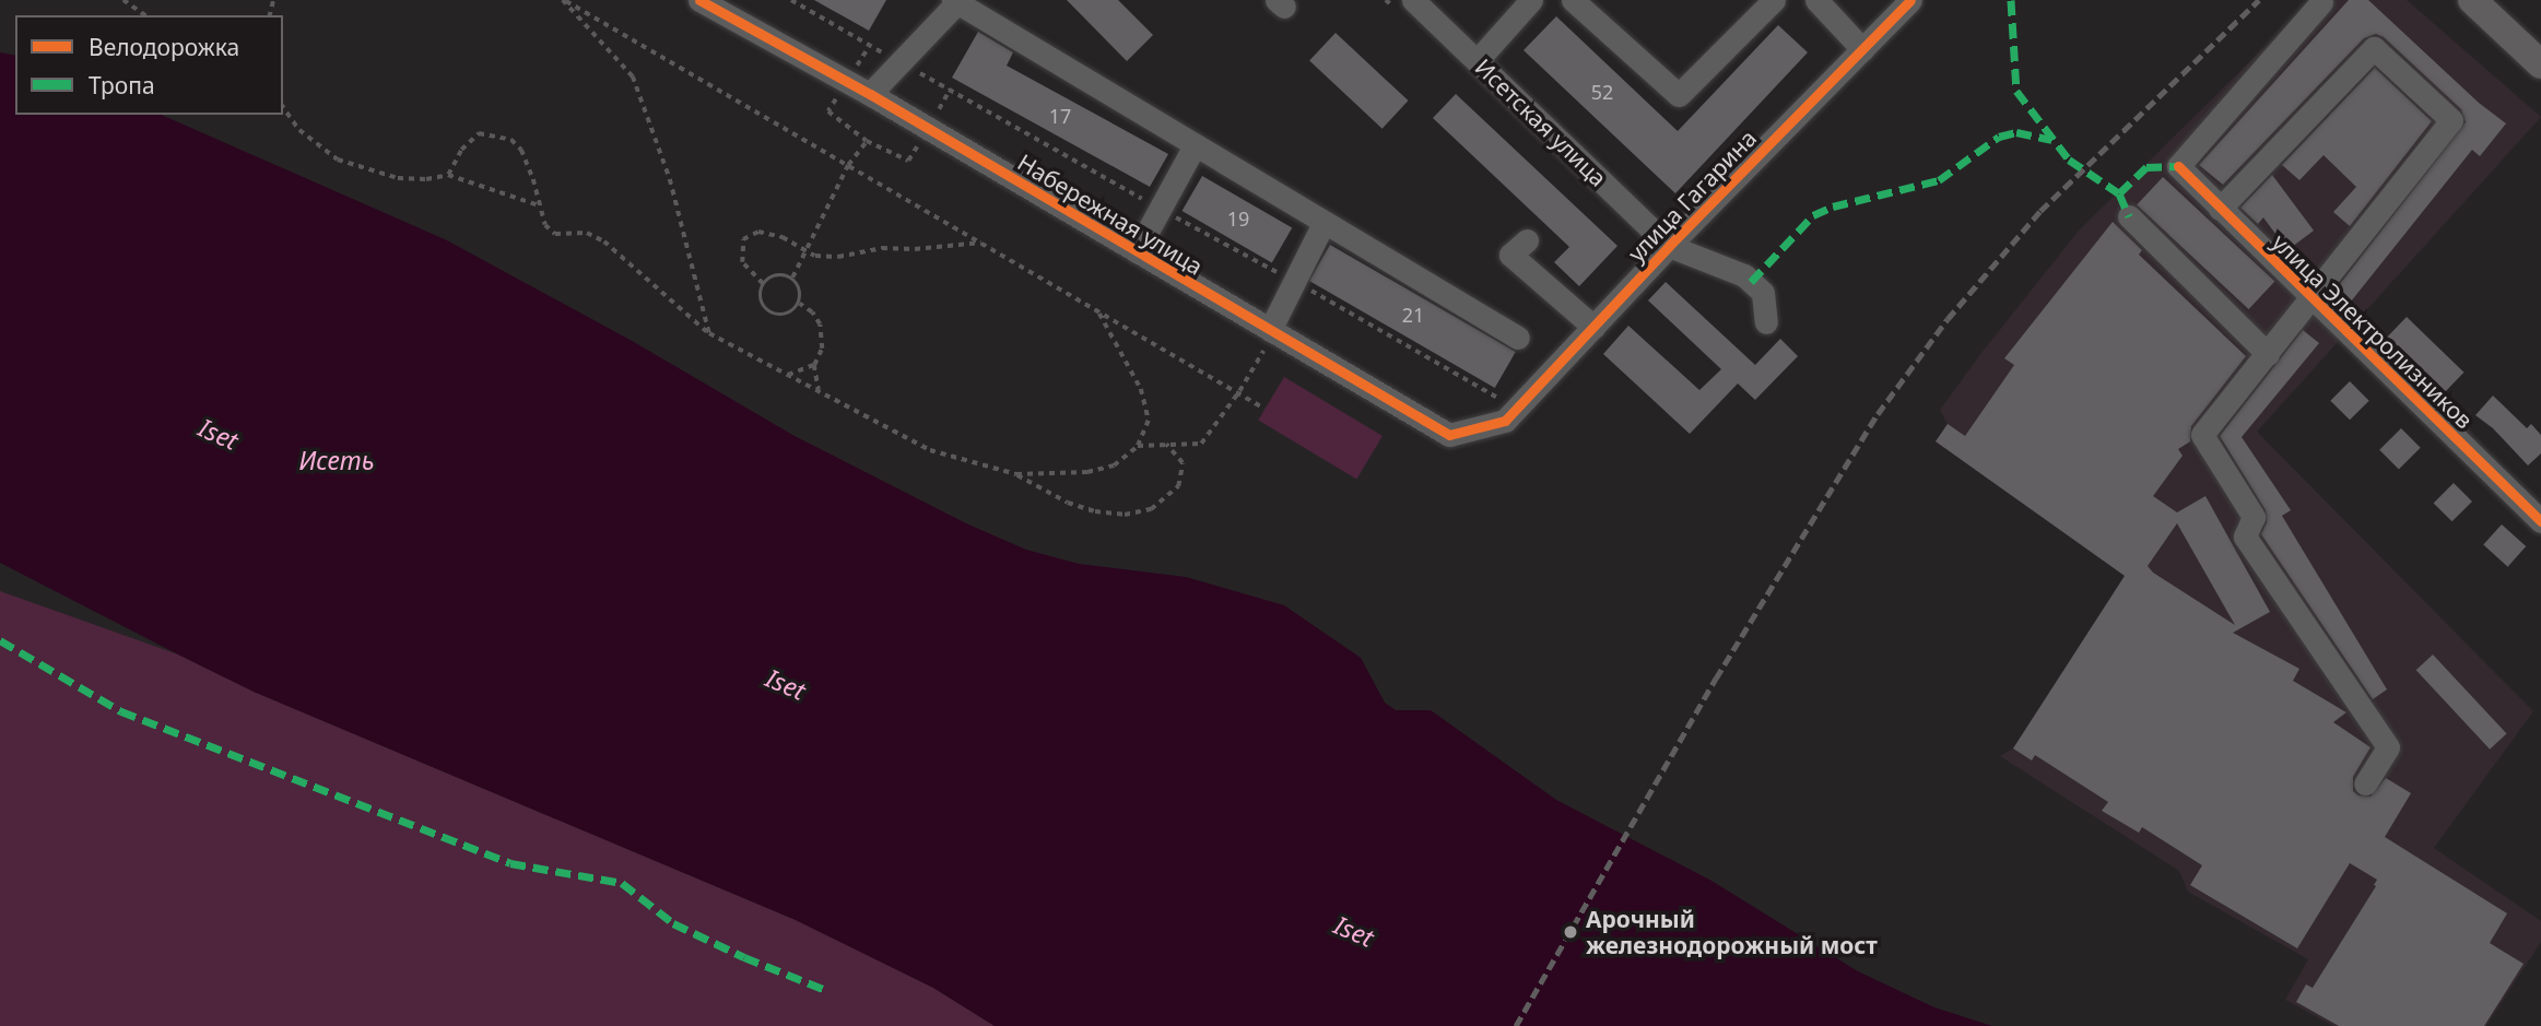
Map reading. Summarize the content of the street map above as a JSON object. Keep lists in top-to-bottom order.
{
  "streets": {
    "street": [
      "Исетская улица",
      "улица Гагарина",
      "Набережная улица",
      "улица Электролизников"
    ]
  },
  "crossings": [
    ["Исетская улица", "улица Гагарина"],
    ["улица Гагарина", "Набережная улица"]
  ],
  "water": ["Iset", "Исеть"],
  "places": ["Арочный железнодорожный мост"],
  "house_numbers": [
    "52",
    "17",
    "19",
    "21"
  ],
  "legend": ["Велодорожка", "Тропа"]
}
